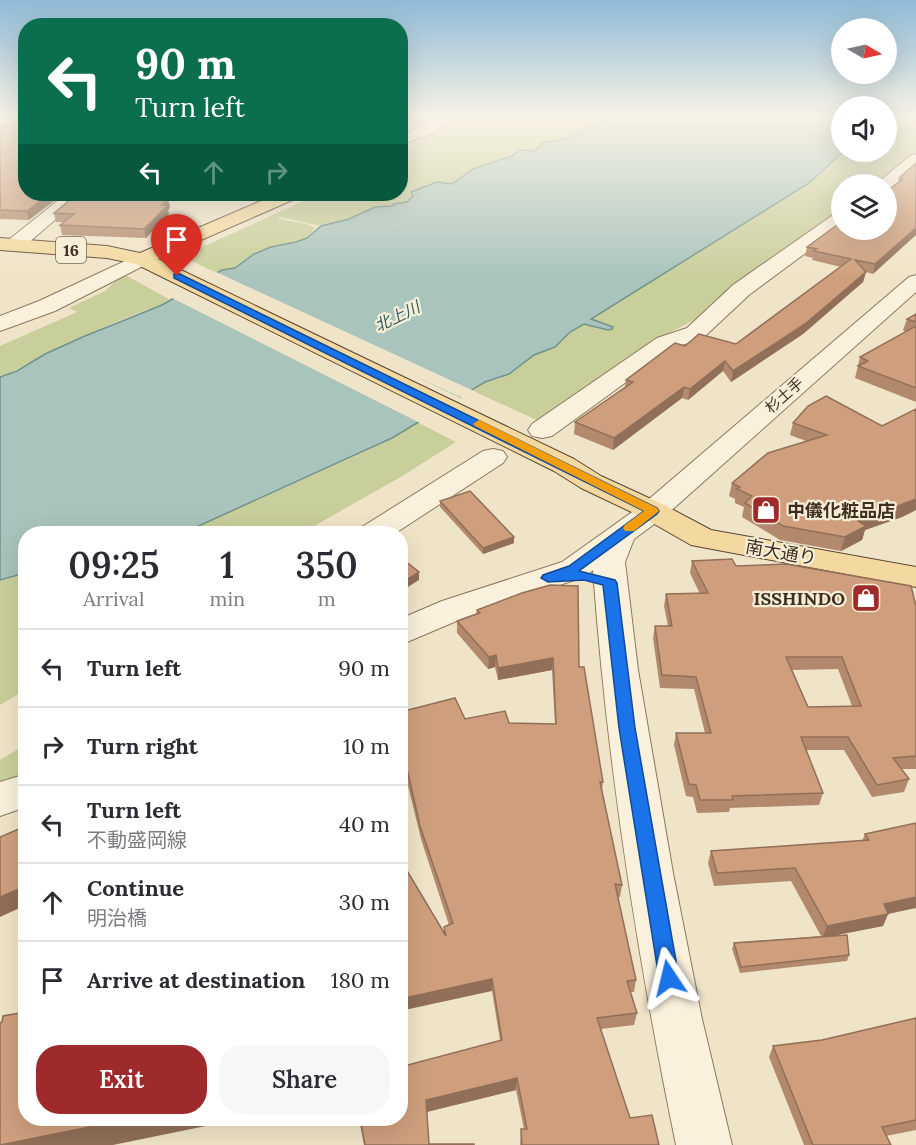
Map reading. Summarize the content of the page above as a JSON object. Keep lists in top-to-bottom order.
{
  "streets": {
    "main road": ["16", "南大通り"],
    "street": ["杉土手"]
  },
  "crossings": [
    ["16", "南大通り"],
    ["杉土手", "南大通り"]
  ],
  "water": ["北上川"],
  "places": {
    "shop": ["中儀化粧品店", "ISSHINDO"]
  },
  "north": "right",
  "page": {
    "turn": ["90 m", "Turn left"],
    "eta": [
      "09:25",
      "Arrival",
      "1",
      "min",
      "350",
      "m"
    ],
    "list": [
      {
        "name": "Turn left",
        "value": "90 m"
      },
      {
        "name": "Turn right",
        "value": "10 m"
      },
      {
        "name": "Turn left",
        "note": "不動盛岡線",
        "value": "40 m"
      },
      {
        "name": "Continue",
        "note": "明治橋",
        "value": "30 m"
      },
      {
        "name": "Arrive at destination",
        "value": "180 m"
      }
    ],
    "buttons": ["Exit", "Share"]
  }
}
